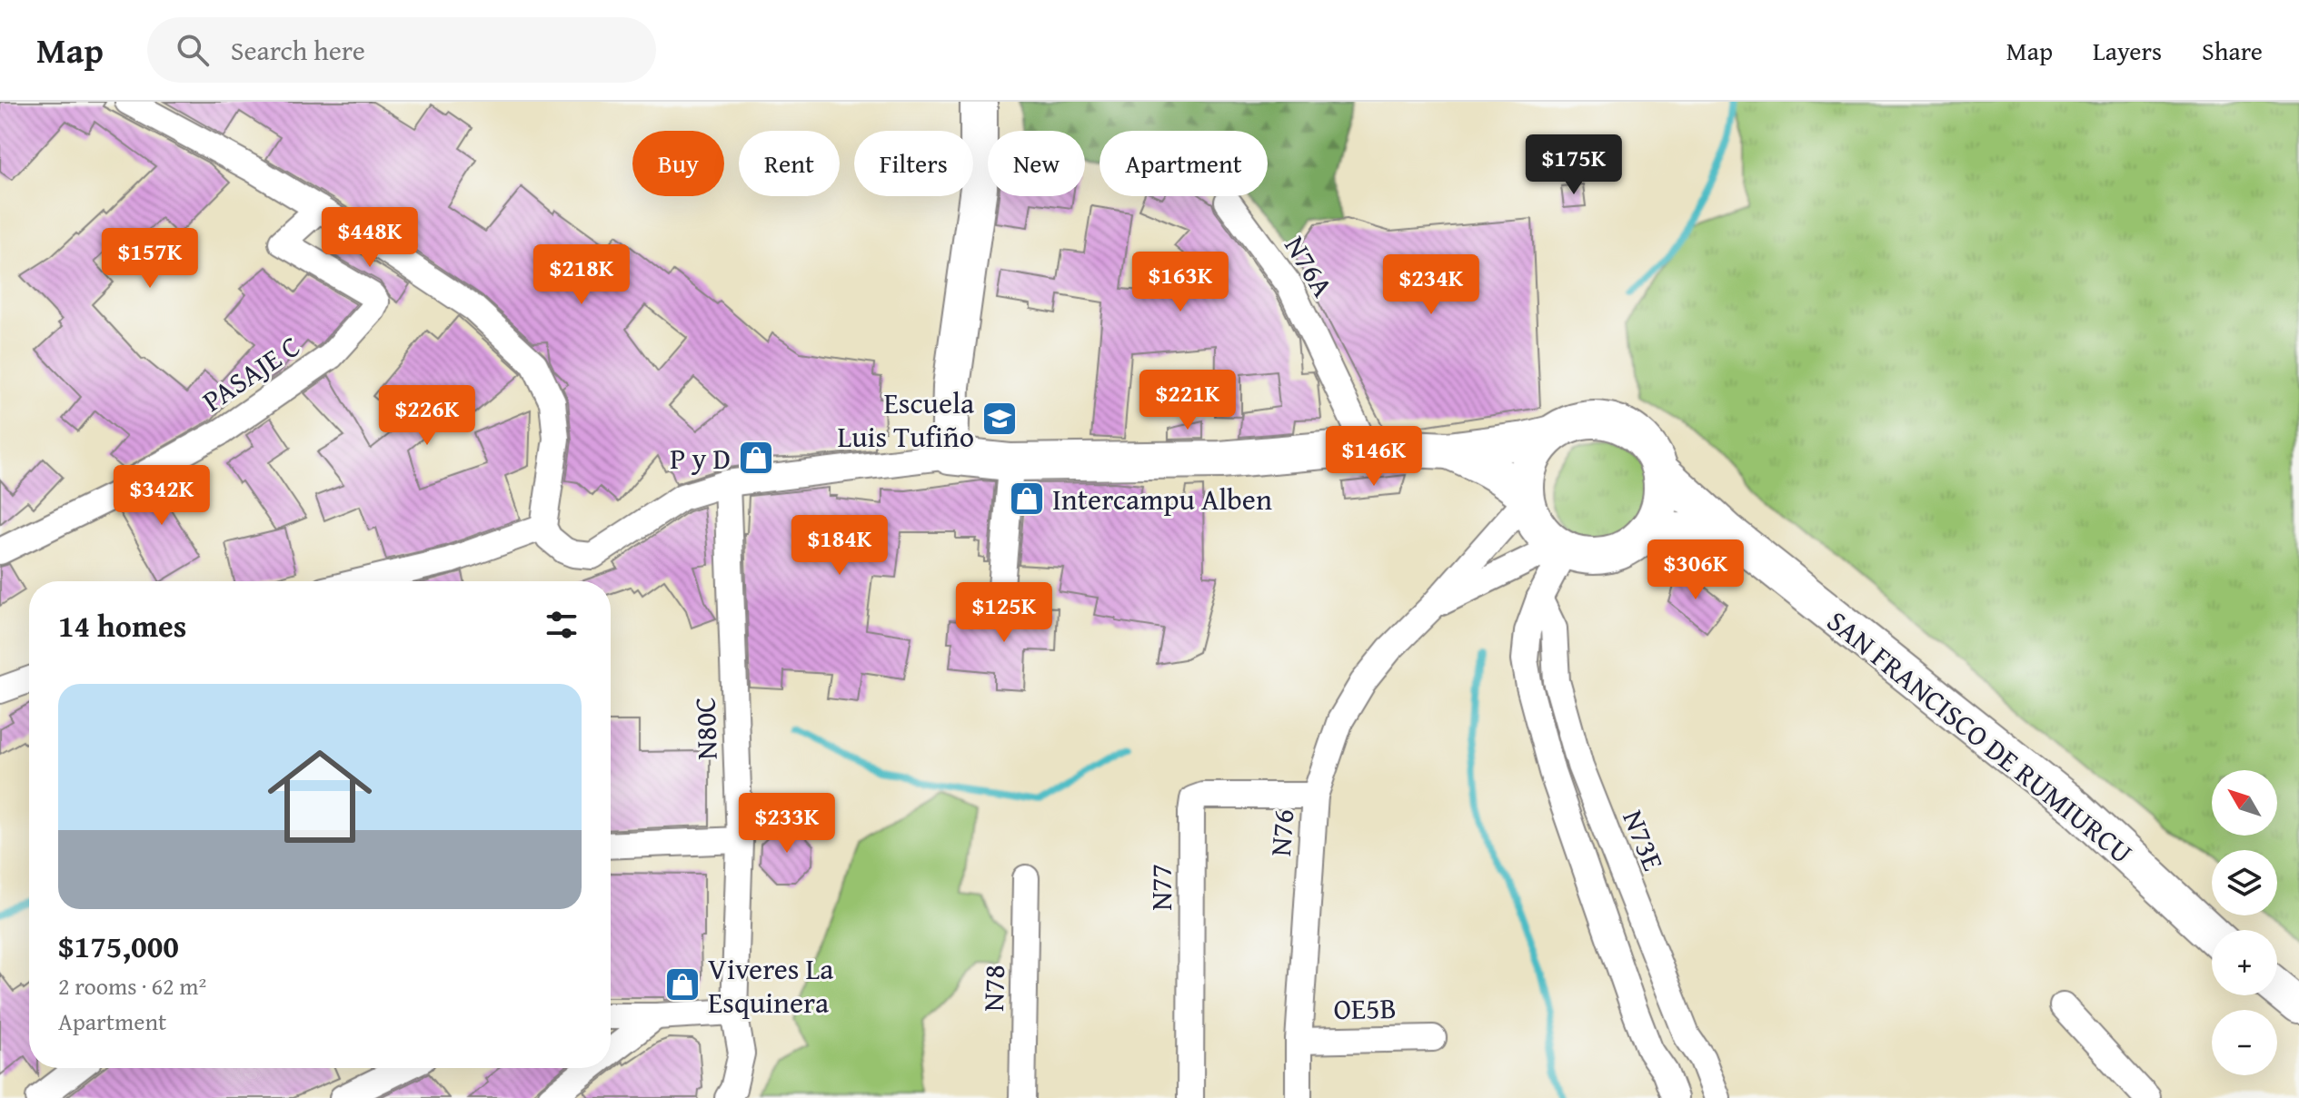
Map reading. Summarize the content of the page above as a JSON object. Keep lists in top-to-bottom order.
{
  "streets": {
    "main road": ["SAN FRANCISCO DE RUMIURCU"],
    "street": [
      "N76A",
      "PASAJE C",
      "N80C",
      "N76",
      "N73E",
      "N77",
      "N78",
      "OE5B"
    ]
  },
  "crossings": [
    ["SAN FRANCISCO DE RUMIURCU", "N76"],
    ["N76", "N77"],
    ["N76", "OE5B"]
  ],
  "places": {
    "school or university": ["Escuela Luis Tufiño"],
    "shop": ["P y D", "Intercampu Alben", "Viveres La Esquinera"]
  },
  "north": "top left",
  "page": {
    "header": "Map",
    "search": "Search here",
    "nav": ["Map", "Layers", "Share"],
    "chip": [
      "Buy",
      "Rent",
      "Filters",
      "New",
      "Apartment"
    ],
    "price": [
      "$175K",
      "$448K",
      "$157K",
      "$218K",
      "$163K",
      "$234K",
      "$221K",
      "$226K",
      "$146K",
      "$342K",
      "$184K",
      "$306K",
      "$125K",
      "$233K"
    ],
    "heading": "14 homes",
    "list": [
      {
        "name": "$175,000",
        "note": "2 rooms · 62 m² · Apartment"
      }
    ],
    "map_buttons": ["+", "−"]
  }
}
